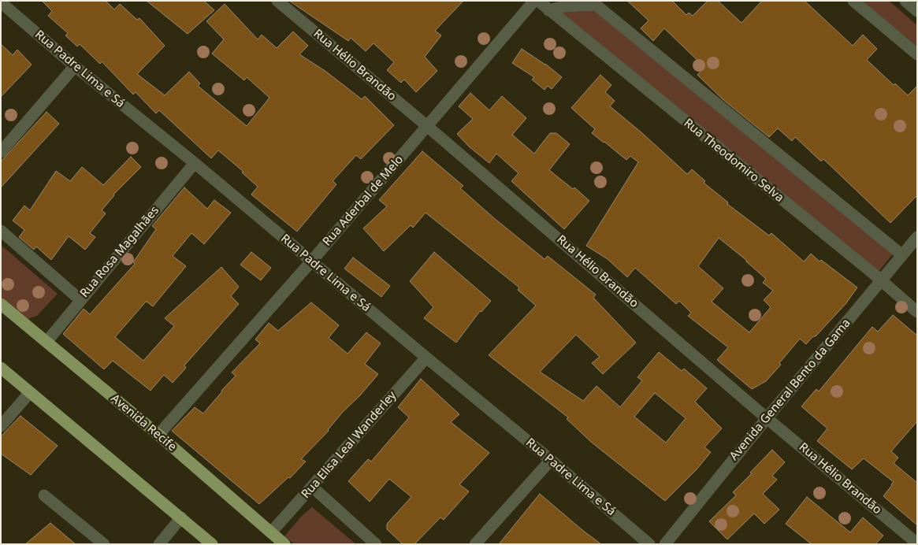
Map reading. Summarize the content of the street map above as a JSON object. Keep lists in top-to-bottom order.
{
  "streets": {
    "main road": ["Avenida Recife"],
    "street": [
      "Rua Hélio Brandão",
      "Rua Padre Lima e Sá",
      "Rua Theodomiro Selva",
      "Rua Aderbal de Melo",
      "Rua Rosa Magalhães",
      "Avenida General Bento da Gama",
      "Rua Elisa Leal Wanderley"
    ]
  },
  "crossings": [
    ["Rua Hélio Brandão", "Rua Aderbal de Melo"],
    ["Rua Hélio Brandão", "Avenida General Bento da Gama"],
    ["Rua Padre Lima e Sá", "Rua Aderbal de Melo"],
    ["Rua Padre Lima e Sá", "Rua Rosa Magalhães"],
    ["Rua Padre Lima e Sá", "Rua Elisa Leal Wanderley"],
    ["Rua Theodomiro Selva", "Avenida General Bento da Gama"],
    ["Rua Aderbal de Melo", "Avenida Recife"],
    ["Rua Rosa Magalhães", "Avenida Recife"],
    ["Avenida Recife", "Rua Elisa Leal Wanderley"]
  ]
}
